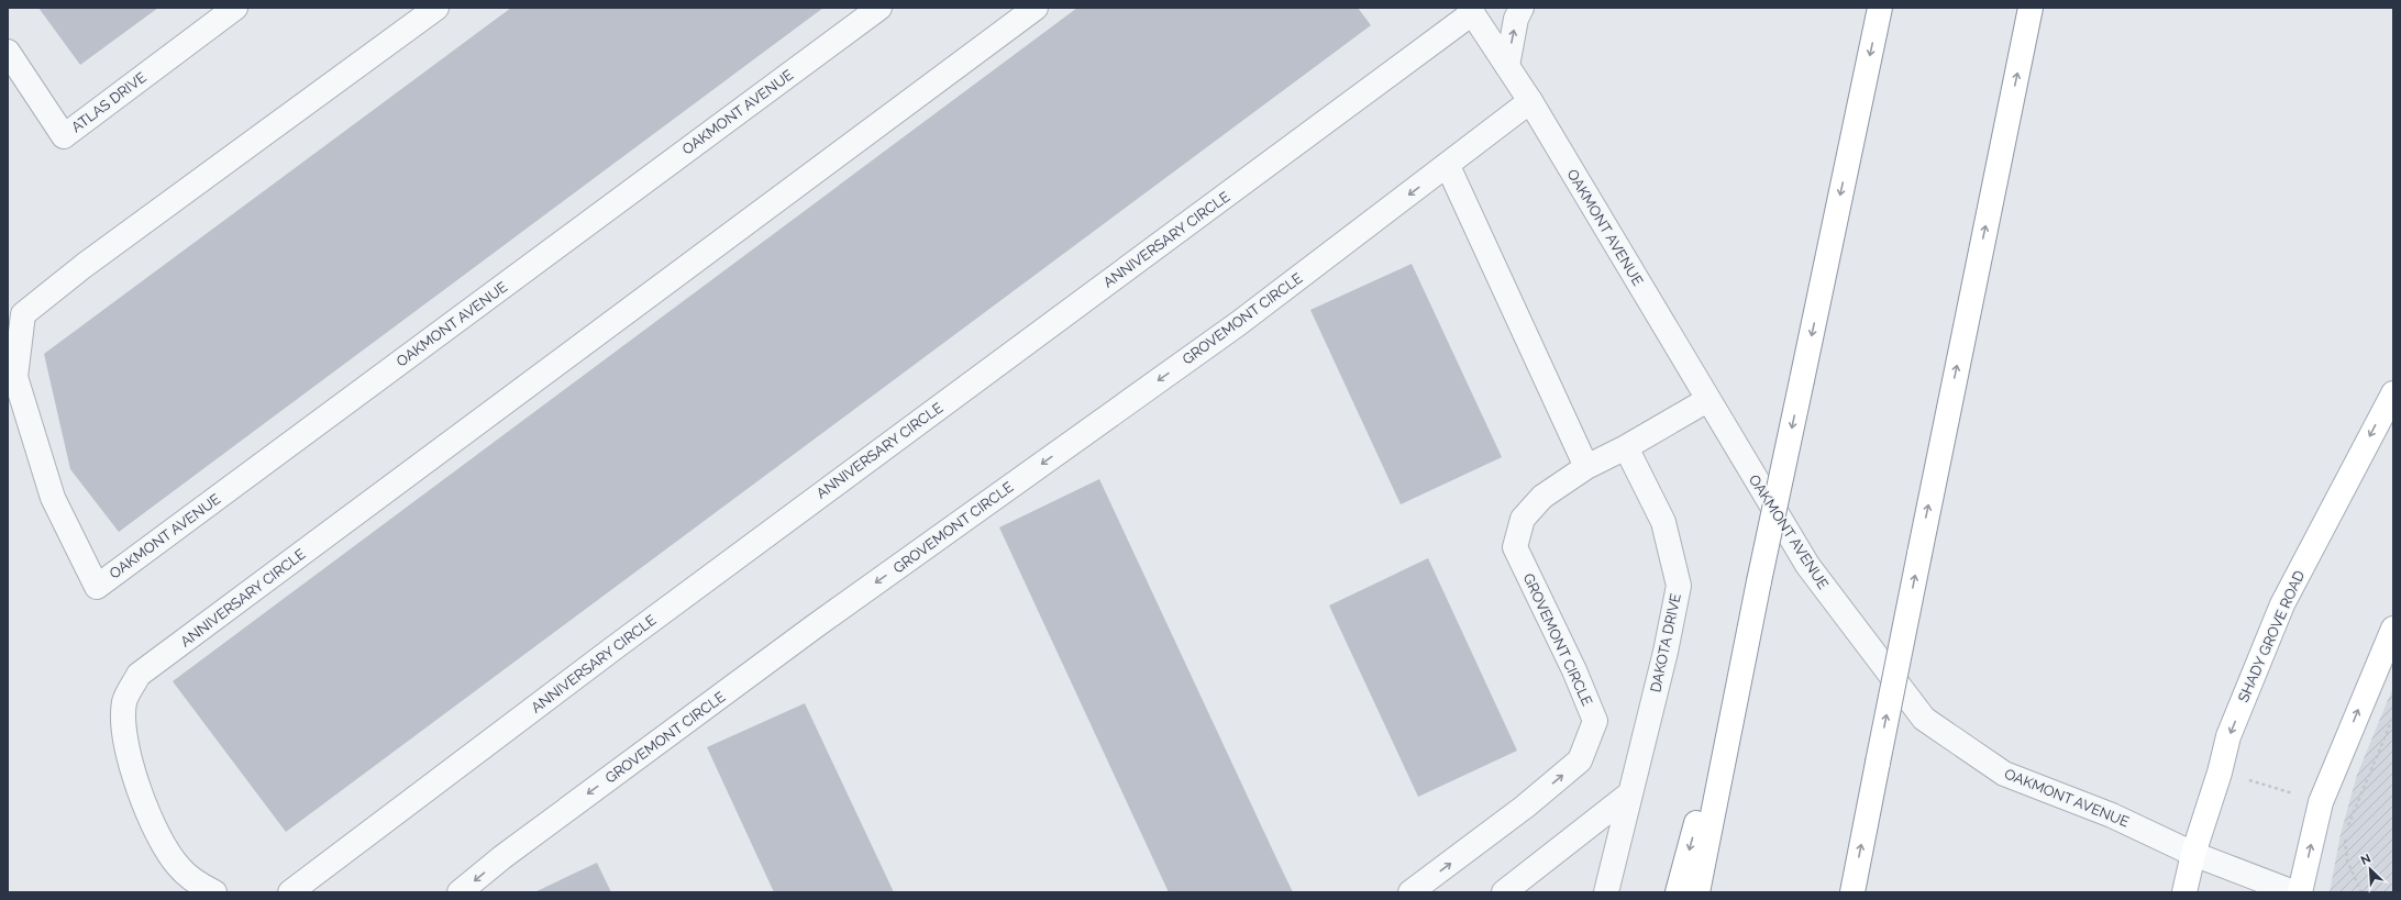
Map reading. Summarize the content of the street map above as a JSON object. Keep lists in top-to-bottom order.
{
  "streets": {
    "main road": ["SHADY GROVE ROAD"],
    "street": [
      "ATLAS DRIVE",
      "OAKMONT AVENUE",
      "ANNIVERSARY CIRCLE",
      "GROVEMONT CIRCLE",
      "DAKOTA DRIVE"
    ]
  },
  "crossings": [
    ["OAKMONT AVENUE", "ANNIVERSARY CIRCLE"],
    ["OAKMONT AVENUE", "GROVEMONT CIRCLE"],
    ["OAKMONT AVENUE", "SHADY GROVE ROAD"],
    ["GROVEMONT CIRCLE", "DAKOTA DRIVE"]
  ],
  "north": "top left"
}
